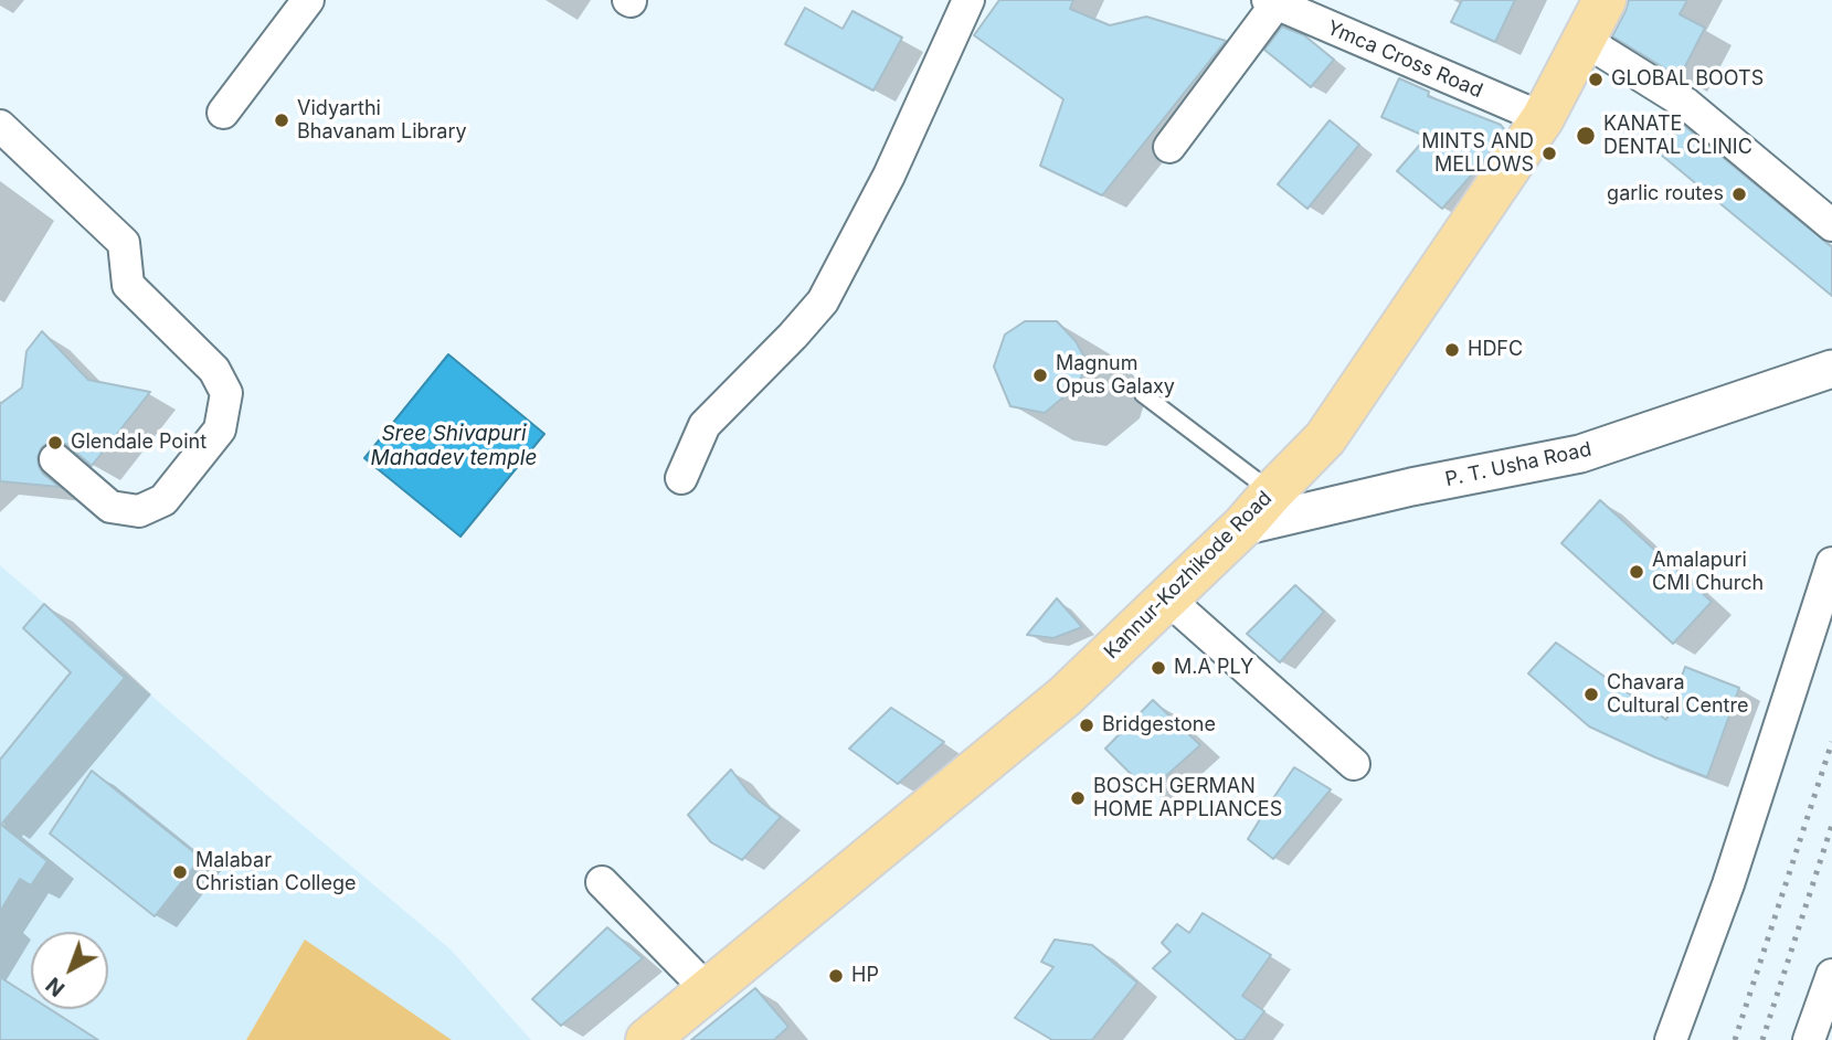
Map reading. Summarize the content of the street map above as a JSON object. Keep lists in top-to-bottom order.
{
  "streets": {
    "main road": ["Kannur-Kozhikode Road"],
    "street": ["Ymca Cross Road", "P. T. Usha Road"]
  },
  "crossings": [
    ["Ymca Cross Road", "Kannur-Kozhikode Road"],
    ["P. T. Usha Road", "Kannur-Kozhikode Road"]
  ],
  "water": ["Sree Shivapuri Mahadev temple"],
  "places": [
    "GLOBAL BOOTS",
    "Vidyarthi Bhavanam Library",
    "KANATE DENTAL CLINIC",
    "MINTS AND MELLOWS",
    "garlic routes",
    "HDFC",
    "Magnum Opus Galaxy",
    "Glendale Point",
    "Amalapuri CMI Church",
    "M.A PLY",
    "Chavara Cultural Centre",
    "Bridgestone",
    "BOSCH GERMAN HOME APPLIANCES",
    "Malabar Christian College",
    "HP"
  ],
  "north": "bottom left"
}
